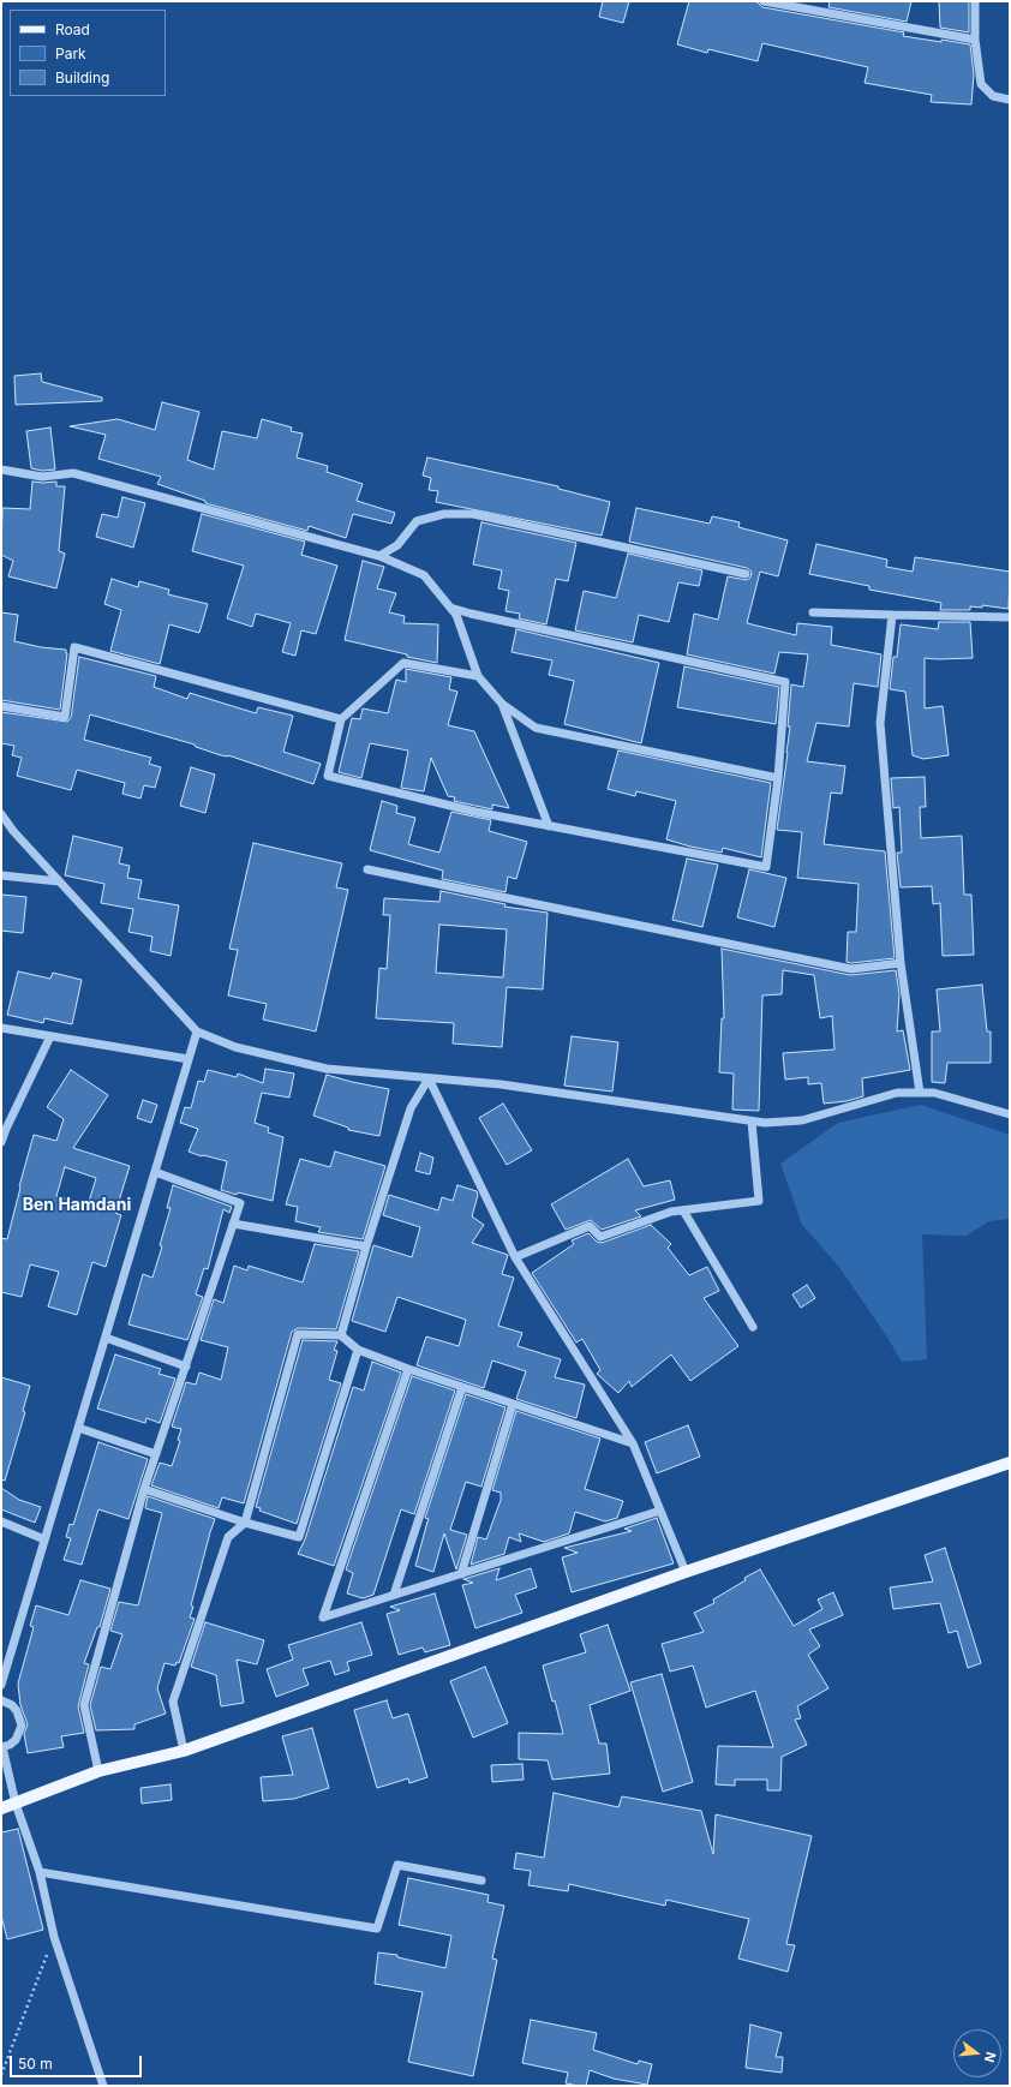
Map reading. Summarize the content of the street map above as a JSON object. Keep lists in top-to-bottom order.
{
  "districts": ["Ben Hamdani"],
  "legend": ["Road", "Park", "Building"],
  "scale_bar": "50 m",
  "north": "right"
}
